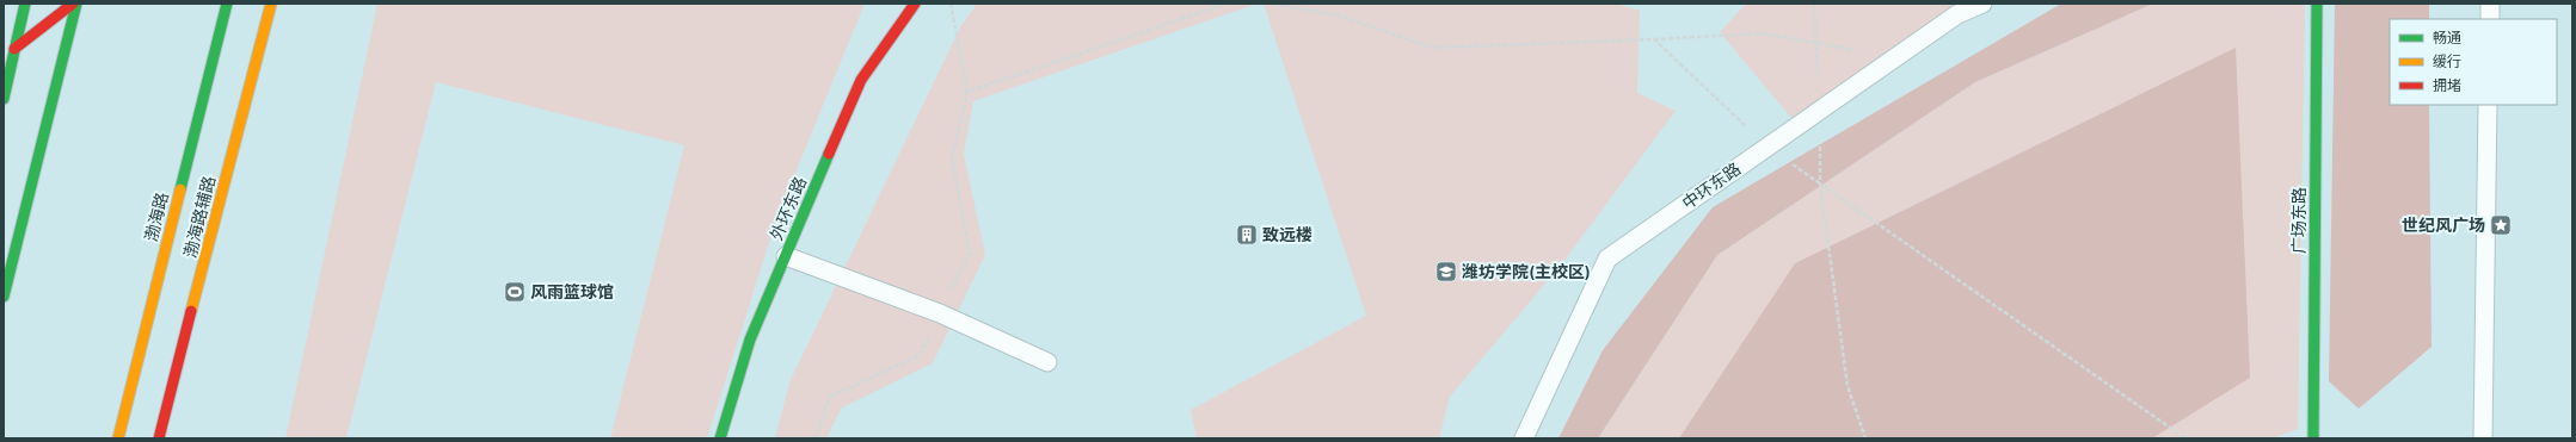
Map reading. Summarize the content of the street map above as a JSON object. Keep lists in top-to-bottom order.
{
  "streets": {
    "main road": [
      "外环东路",
      "渤海路",
      "渤海路辅路",
      "广场东路"
    ],
    "lane": ["中环东路"]
  },
  "places": {
    "place": ["世纪风广场"],
    "building": ["致远楼"],
    "school or university": ["潍坊学院(主校区)"],
    "sports": ["风雨篮球馆"]
  },
  "legend": ["畅通", "缓行", "拥堵"]
}
